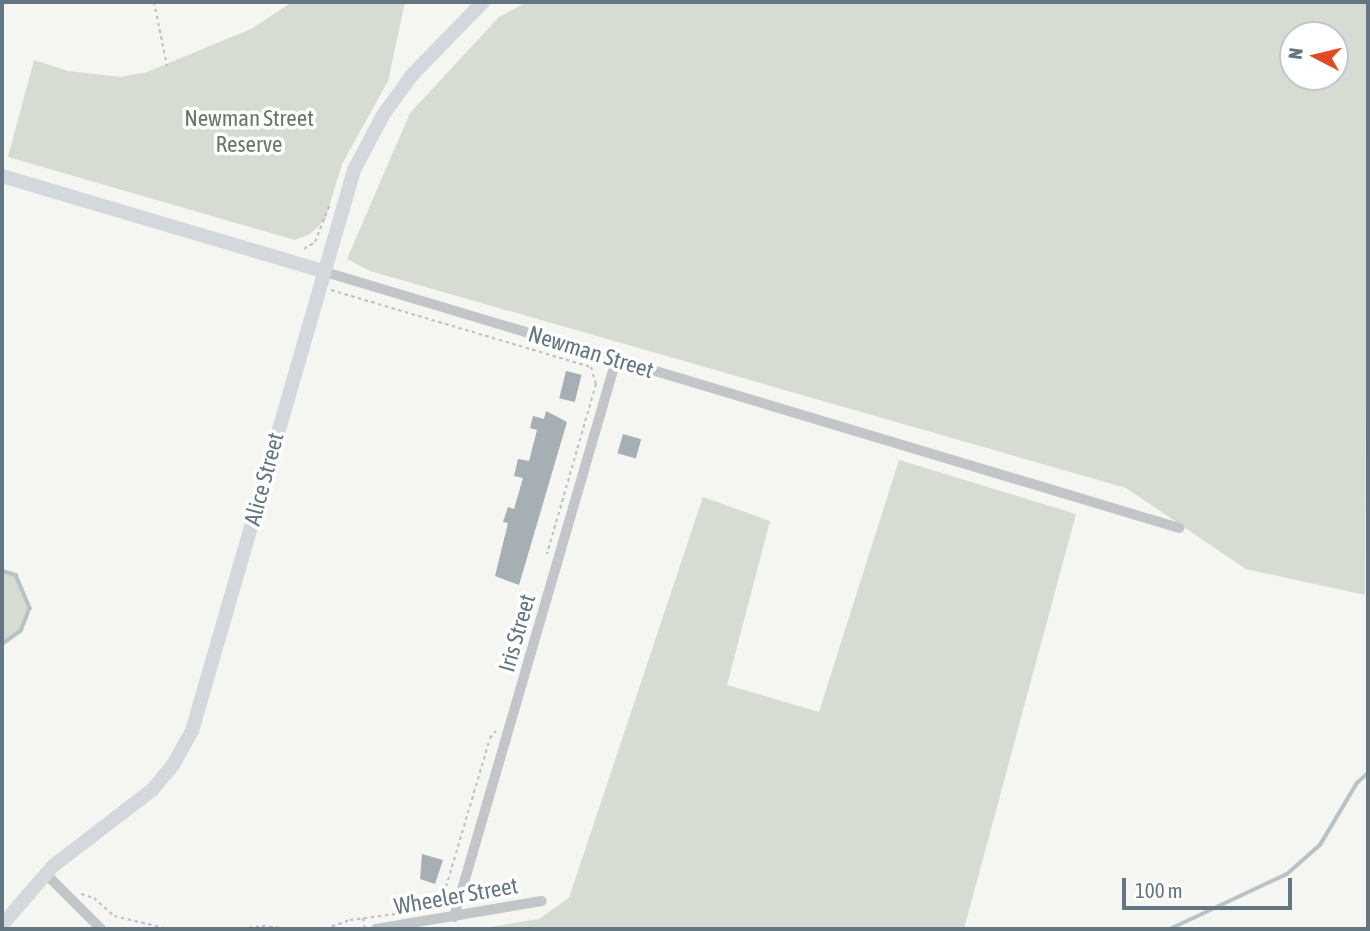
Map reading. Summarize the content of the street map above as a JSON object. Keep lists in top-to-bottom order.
{
  "streets": {
    "street": [
      "Newman Street",
      "Alice Street",
      "Iris Street",
      "Wheeler Street"
    ]
  },
  "crossings": [
    ["Newman Street", "Alice Street"],
    ["Newman Street", "Iris Street"],
    ["Iris Street", "Wheeler Street"]
  ],
  "parks": ["Newman Street Reserve"],
  "scale_bar": "100 m",
  "north": "left"
}
